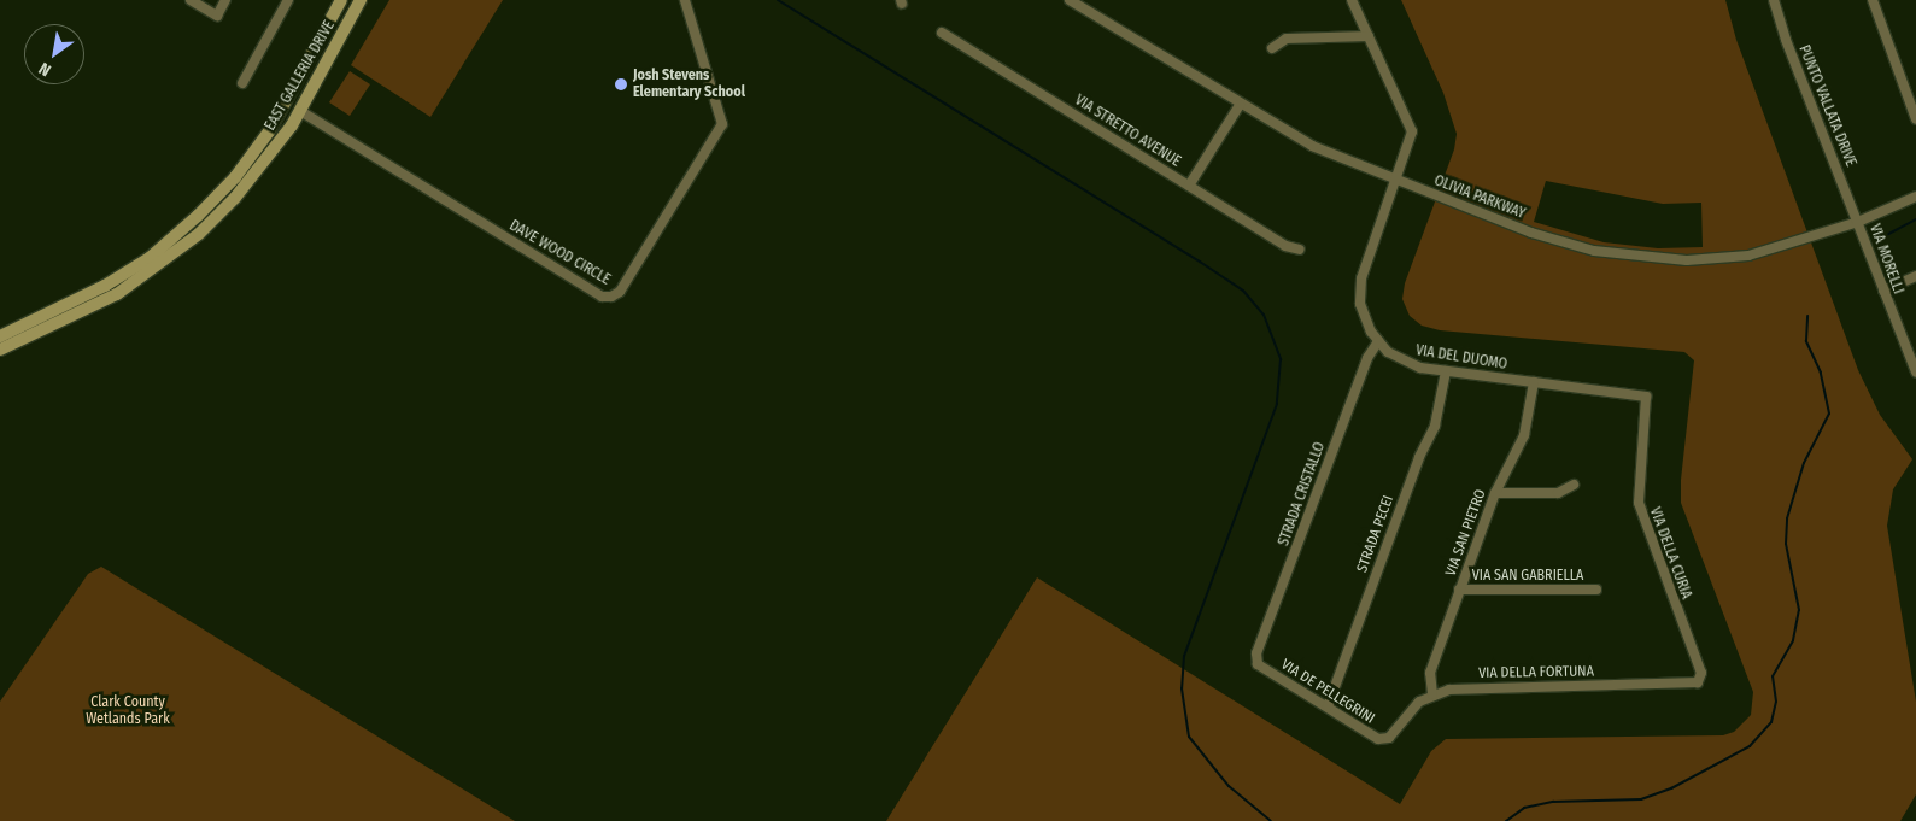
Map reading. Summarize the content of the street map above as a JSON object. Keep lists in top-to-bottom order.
{
  "streets": {
    "main road": ["EAST GALLERIA DRIVE"],
    "street": [
      "PUNTO VALLATA DRIVE",
      "VIA STRETTO AVENUE",
      "OLIVIA PARKWAY",
      "DAVE WOOD CIRCLE",
      "VIA MORELLI",
      "VIA DEL DUOMO",
      "STRADA CRISTALLO",
      "VIA SAN PIETRO",
      "STRADA PECEI",
      "VIA DELLA CURIA",
      "VIA SAN GABRIELLA",
      "VIA DELLA FORTUNA",
      "VIA DE PELLEGRINI"
    ]
  },
  "crossings": [
    ["EAST GALLERIA DRIVE", "DAVE WOOD CIRCLE"],
    ["PUNTO VALLATA DRIVE", "OLIVIA PARKWAY"],
    ["PUNTO VALLATA DRIVE", "VIA MORELLI"],
    ["OLIVIA PARKWAY", "VIA MORELLI"],
    ["OLIVIA PARKWAY", "VIA DEL DUOMO"],
    ["VIA DEL DUOMO", "STRADA CRISTALLO"],
    ["VIA DEL DUOMO", "VIA SAN PIETRO"],
    ["VIA DEL DUOMO", "STRADA PECEI"],
    ["VIA DEL DUOMO", "VIA DELLA CURIA"],
    ["STRADA CRISTALLO", "VIA DE PELLEGRINI"],
    ["VIA SAN PIETRO", "VIA SAN GABRIELLA"],
    ["VIA SAN PIETRO", "VIA DELLA FORTUNA"],
    ["STRADA PECEI", "VIA DE PELLEGRINI"],
    ["VIA DELLA CURIA", "VIA DELLA FORTUNA"],
    ["VIA DELLA FORTUNA", "VIA DE PELLEGRINI"]
  ],
  "parks": ["Clark County Wetlands Park"],
  "places": ["Josh Stevens Elementary School"],
  "north": "bottom left"
}
